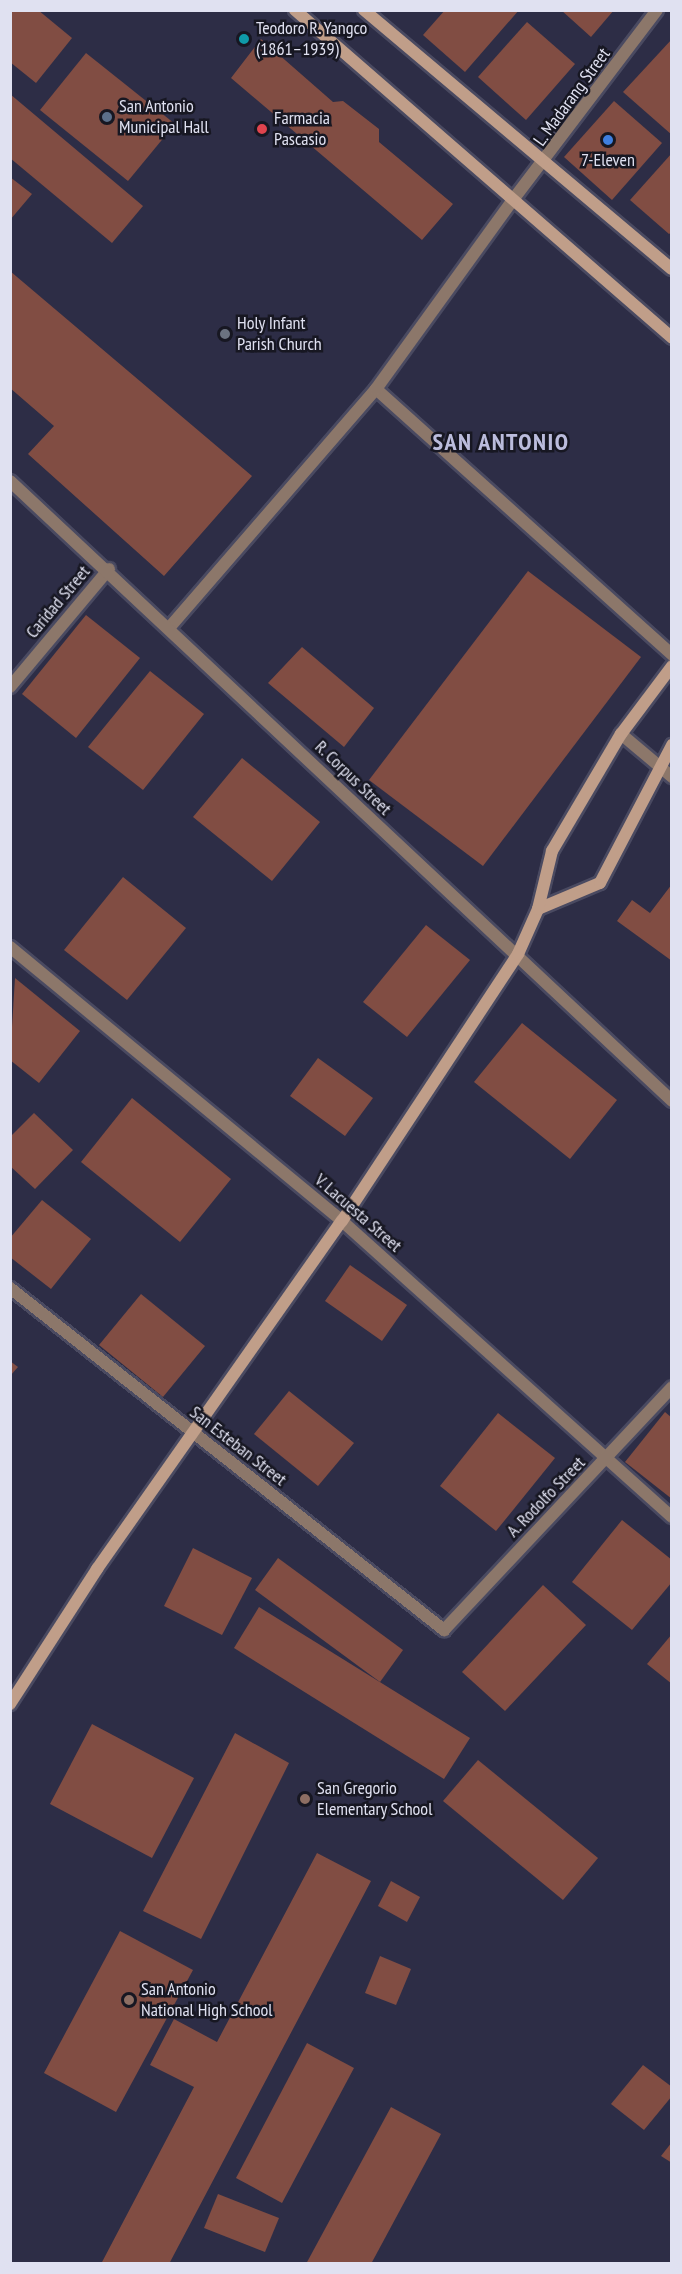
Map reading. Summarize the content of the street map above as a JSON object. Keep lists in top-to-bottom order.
{
  "streets": {
    "street": [
      "L. Madarang Street",
      "Caridad Street",
      "R. Corpus Street",
      "V. Lacuesta Street",
      "San Esteban Street",
      "A. Rodolfo Street"
    ]
  },
  "crossings": [
    ["L. Madarang Street", "R. Corpus Street"],
    ["Caridad Street", "R. Corpus Street"],
    ["V. Lacuesta Street", "A. Rodolfo Street"],
    ["San Esteban Street", "A. Rodolfo Street"]
  ],
  "districts": ["SAN ANTONIO"],
  "places": [
    "Teodoro R. Yangco (1861–1939)",
    "San Antonio Municipal Hall",
    "Farmacia Pascasio",
    "7-Eleven",
    "Holy Infant Parish Church",
    "San Gregorio Elementary School",
    "San Antonio National High School"
  ]
}
